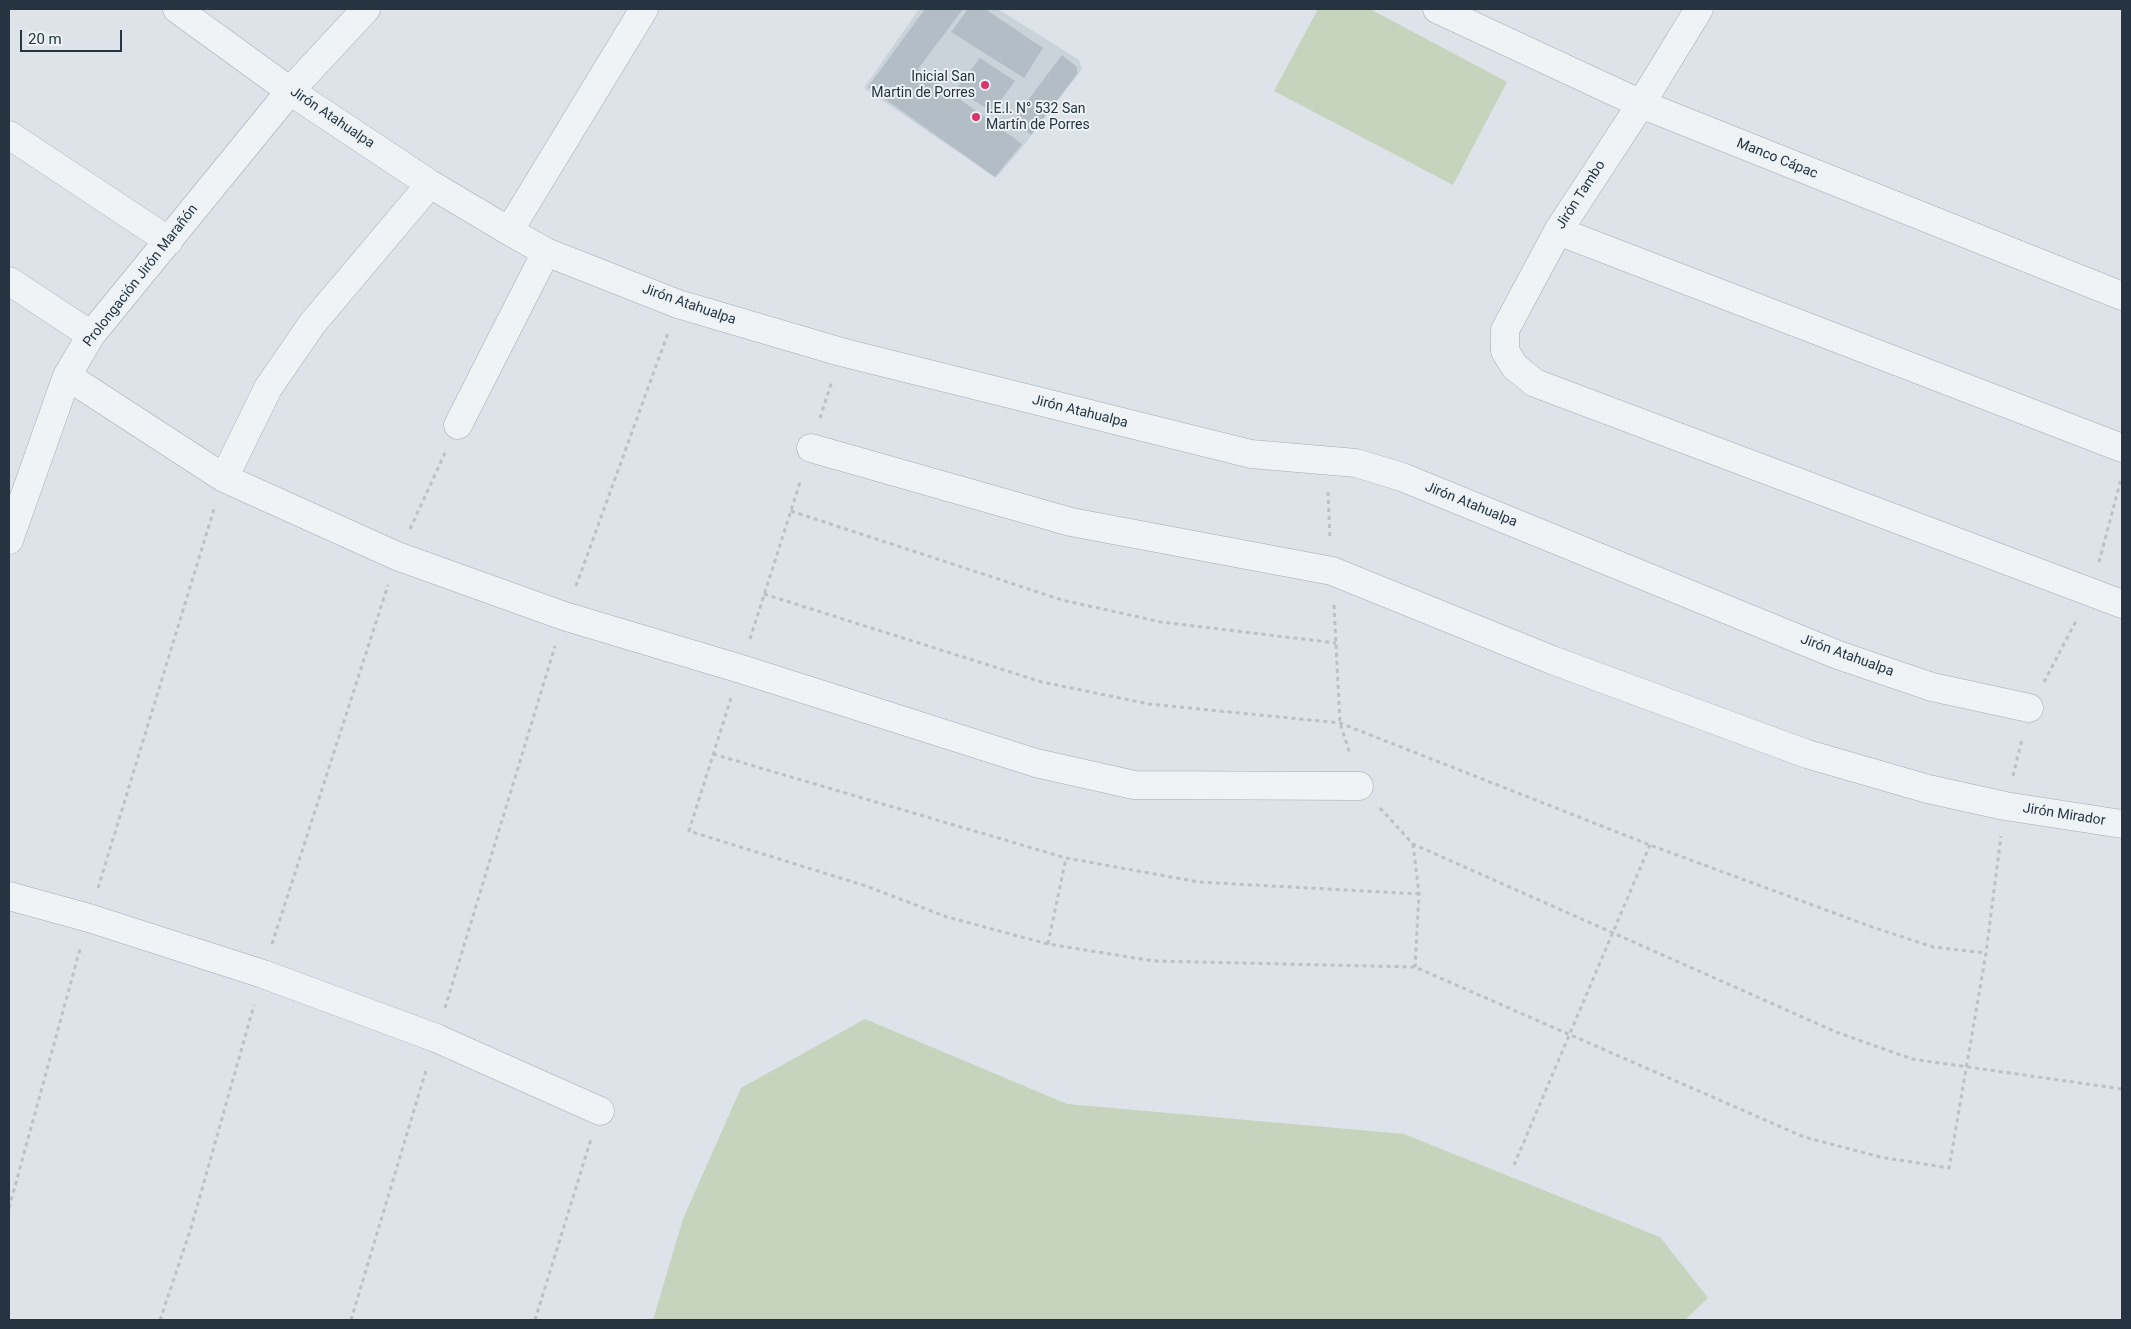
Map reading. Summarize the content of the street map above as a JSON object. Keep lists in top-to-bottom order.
{
  "streets": {
    "street": [
      "Jirón Atahualpa",
      "Manco Cápac",
      "Jirón Tambo",
      "Prolongación Jirón Marañón",
      "Jirón Mirador"
    ]
  },
  "crossings": [
    ["Jirón Atahualpa", "Prolongación Jirón Marañón"],
    ["Manco Cápac", "Jirón Tambo"]
  ],
  "places": ["Inicial San Martin de Porres", "I.E.I. N° 532 San Martín de Porres"],
  "scale_bar": "20 m"
}
